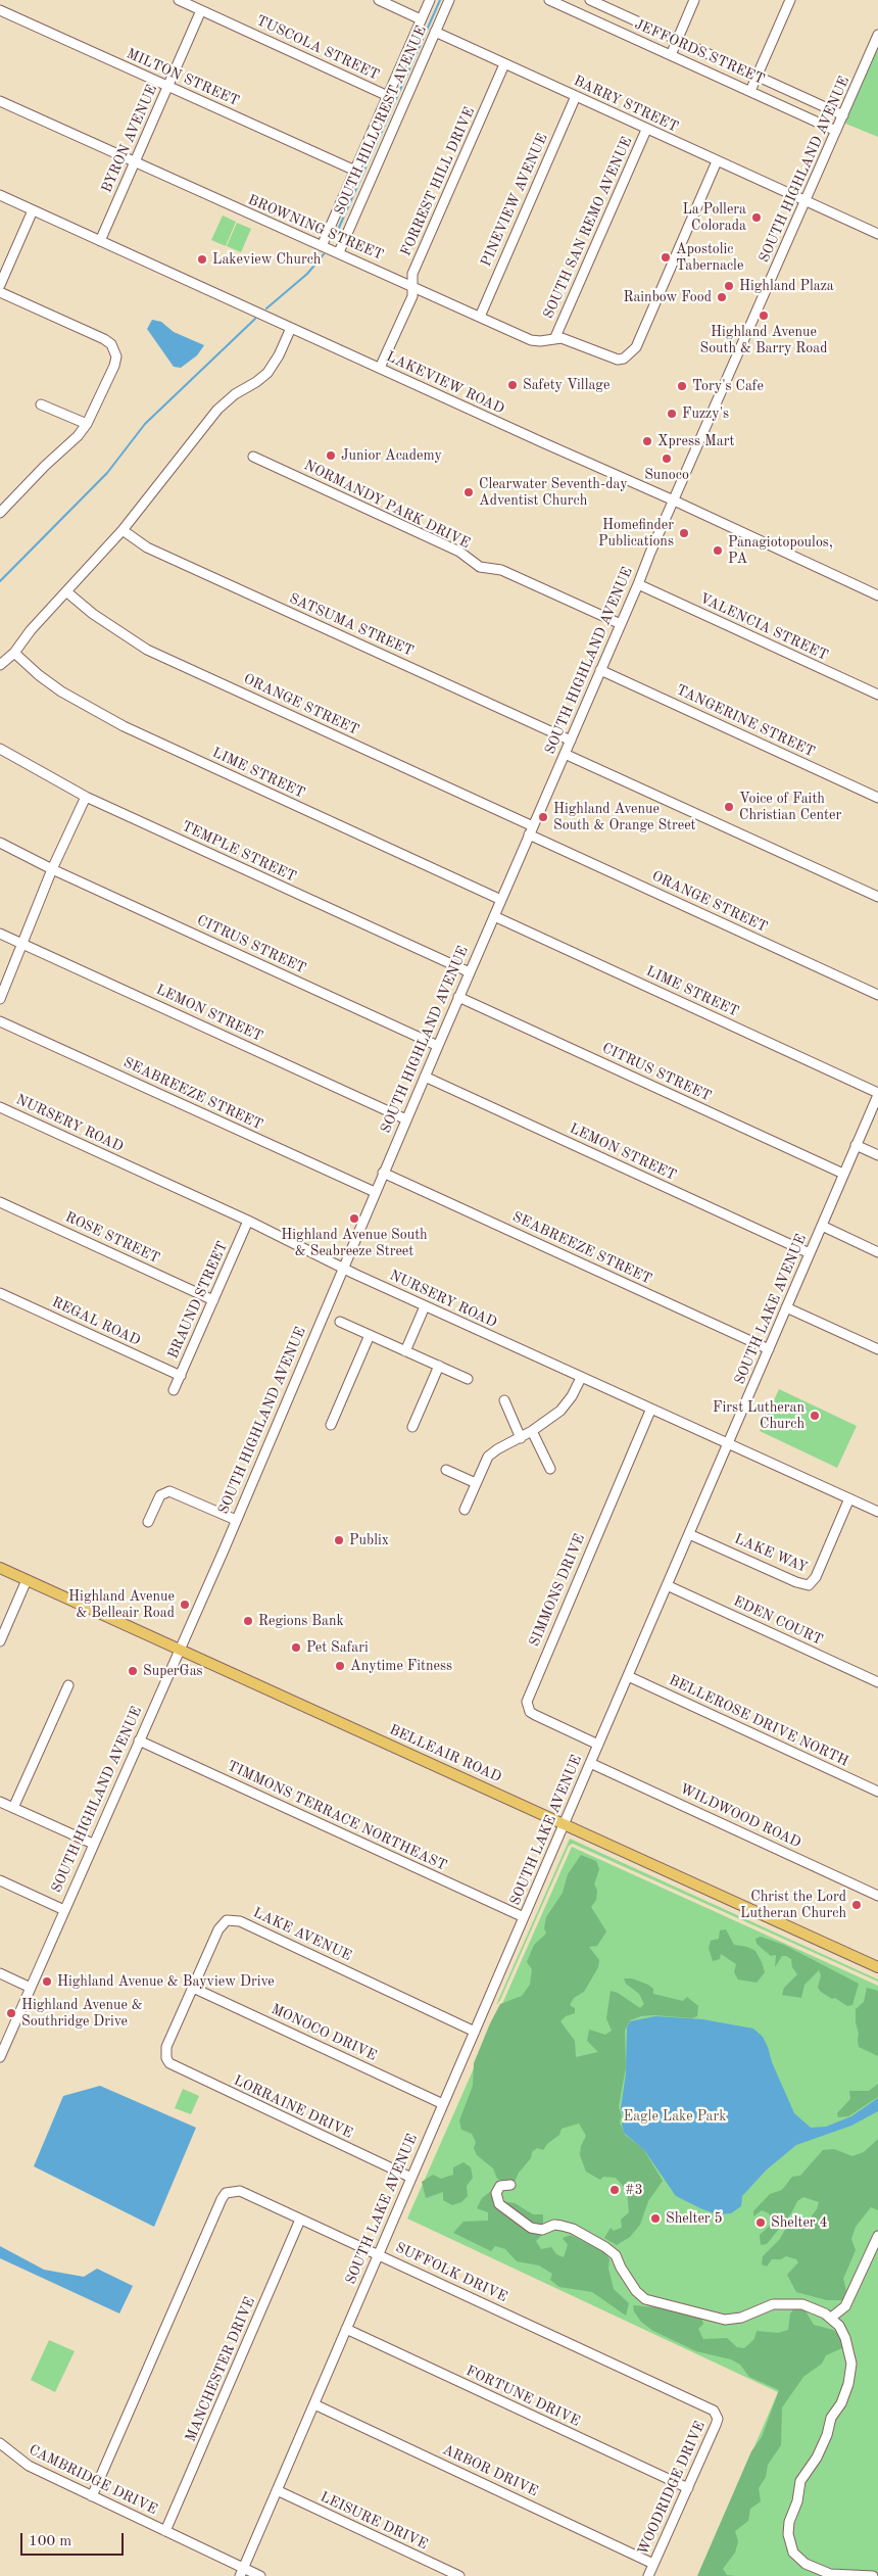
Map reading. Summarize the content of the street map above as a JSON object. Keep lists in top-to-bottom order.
{
  "streets": {
    "main road": ["BELLEAIR ROAD"],
    "street": [
      "TUSCOLA STREET",
      "JEFFORDS STREET",
      "MILTON STREET",
      "BARRY STREET",
      "SOUTH HILLCREST AVENUE",
      "BYRON AVENUE",
      "SOUTH HIGHLAND AVENUE",
      "FORREST HILL DRIVE",
      "PINEVIEW AVENUE",
      "BROWNING STREET",
      "SOUTH SAN REMO AVENUE",
      "LAKEVIEW ROAD",
      "NORMANDY PARK DRIVE",
      "SATSUMA STREET",
      "VALENCIA STREET",
      "ORANGE STREET",
      "TANGERINE STREET",
      "LIME STREET",
      "TEMPLE STREET",
      "CITRUS STREET",
      "LEMON STREET",
      "SEABREEZE STREET",
      "NURSERY ROAD",
      "ROSE STREET",
      "BRAUND STREET",
      "SOUTH LAKE AVENUE",
      "REGAL ROAD",
      "LAKE WAY",
      "SIMMONS DRIVE",
      "EDEN COURT",
      "BELLEROSE DRIVE NORTH",
      "TIMMONS TERRACE NORTHEAST",
      "WILDWOOD ROAD",
      "LAKE AVENUE",
      "MONOCO DRIVE",
      "LORRAINE DRIVE",
      "SUFFOLK DRIVE",
      "MANCHESTER DRIVE",
      "FORTUNE DRIVE",
      "ARBOR DRIVE",
      "CAMBRIDGE DRIVE",
      "WOODRIDGE DRIVE",
      "LEISURE DRIVE"
    ]
  },
  "crossings": [
    ["TUSCOLA STREET", "SOUTH HILLCREST AVENUE"],
    ["TUSCOLA STREET", "BYRON AVENUE"],
    ["JEFFORDS STREET", "SOUTH HIGHLAND AVENUE"],
    ["MILTON STREET", "SOUTH HILLCREST AVENUE"],
    ["MILTON STREET", "BYRON AVENUE"],
    ["BARRY STREET", "SOUTH HILLCREST AVENUE"],
    ["BARRY STREET", "SOUTH HIGHLAND AVENUE"],
    ["BARRY STREET", "FORREST HILL DRIVE"],
    ["BARRY STREET", "PINEVIEW AVENUE"],
    ["BARRY STREET", "BROWNING STREET"],
    ["BARRY STREET", "SOUTH SAN REMO AVENUE"],
    ["SOUTH HILLCREST AVENUE", "BROWNING STREET"],
    ["BYRON AVENUE", "BROWNING STREET"],
    ["BYRON AVENUE", "LAKEVIEW ROAD"],
    ["SOUTH HIGHLAND AVENUE", "LAKEVIEW ROAD"],
    ["SOUTH HIGHLAND AVENUE", "NORMANDY PARK DRIVE"],
    ["SOUTH HIGHLAND AVENUE", "SATSUMA STREET"],
    ["SOUTH HIGHLAND AVENUE", "VALENCIA STREET"],
    ["SOUTH HIGHLAND AVENUE", "ORANGE STREET"],
    ["SOUTH HIGHLAND AVENUE", "TANGERINE STREET"],
    ["SOUTH HIGHLAND AVENUE", "LIME STREET"],
    ["SOUTH HIGHLAND AVENUE", "TEMPLE STREET"],
    ["SOUTH HIGHLAND AVENUE", "CITRUS STREET"],
    ["SOUTH HIGHLAND AVENUE", "LEMON STREET"],
    ["SOUTH HIGHLAND AVENUE", "SEABREEZE STREET"],
    ["SOUTH HIGHLAND AVENUE", "NURSERY ROAD"],
    ["SOUTH HIGHLAND AVENUE", "BELLEAIR ROAD"],
    ["SOUTH HIGHLAND AVENUE", "TIMMONS TERRACE NORTHEAST"],
    ["FORREST HILL DRIVE", "BROWNING STREET"],
    ["FORREST HILL DRIVE", "LAKEVIEW ROAD"],
    ["PINEVIEW AVENUE", "BROWNING STREET"],
    ["BROWNING STREET", "SOUTH SAN REMO AVENUE"],
    ["LIME STREET", "SOUTH LAKE AVENUE"],
    ["CITRUS STREET", "SOUTH LAKE AVENUE"],
    ["LEMON STREET", "SOUTH LAKE AVENUE"],
    ["SEABREEZE STREET", "SOUTH LAKE AVENUE"],
    ["NURSERY ROAD", "BRAUND STREET"],
    ["NURSERY ROAD", "SOUTH LAKE AVENUE"],
    ["NURSERY ROAD", "LAKE WAY"],
    ["NURSERY ROAD", "SIMMONS DRIVE"],
    ["ROSE STREET", "BRAUND STREET"],
    ["BRAUND STREET", "REGAL ROAD"],
    ["SOUTH LAKE AVENUE", "LAKE WAY"],
    ["SOUTH LAKE AVENUE", "SIMMONS DRIVE"],
    ["SOUTH LAKE AVENUE", "EDEN COURT"],
    ["SOUTH LAKE AVENUE", "BELLEROSE DRIVE NORTH"],
    ["SOUTH LAKE AVENUE", "BELLEAIR ROAD"],
    ["SOUTH LAKE AVENUE", "TIMMONS TERRACE NORTHEAST"],
    ["SOUTH LAKE AVENUE", "WILDWOOD ROAD"],
    ["SOUTH LAKE AVENUE", "LAKE AVENUE"],
    ["SOUTH LAKE AVENUE", "MONOCO DRIVE"],
    ["SOUTH LAKE AVENUE", "LORRAINE DRIVE"],
    ["SOUTH LAKE AVENUE", "SUFFOLK DRIVE"],
    ["SOUTH LAKE AVENUE", "FORTUNE DRIVE"],
    ["SOUTH LAKE AVENUE", "ARBOR DRIVE"],
    ["SOUTH LAKE AVENUE", "CAMBRIDGE DRIVE"],
    ["SOUTH LAKE AVENUE", "LEISURE DRIVE"],
    ["LAKE AVENUE", "MONOCO DRIVE"],
    ["LAKE AVENUE", "LORRAINE DRIVE"],
    ["SUFFOLK DRIVE", "MANCHESTER DRIVE"],
    ["SUFFOLK DRIVE", "CAMBRIDGE DRIVE"],
    ["SUFFOLK DRIVE", "WOODRIDGE DRIVE"],
    ["MANCHESTER DRIVE", "CAMBRIDGE DRIVE"],
    ["FORTUNE DRIVE", "WOODRIDGE DRIVE"],
    ["ARBOR DRIVE", "WOODRIDGE DRIVE"]
  ],
  "parks": ["Eagle Lake Park"],
  "places": [
    "La Pollera Colorada",
    "Apostolic Tabernacle",
    "Lakeview Church",
    "Highland Plaza",
    "Rainbow Food",
    "Highland Avenue South & Barry Road",
    "Safety Village",
    "Tory's Cafe",
    "Fuzzy's",
    "Xpress Mart",
    "Junior Academy",
    "Sunoco",
    "Clearwater Seventh-day Adventist Church",
    "Homefinder Publications",
    "Panagiotopoulos, PA",
    "Voice of Faith Christian Center",
    "Highland Avenue South & Orange Street",
    "Highland Avenue South & Seabreeze Street",
    "First Lutheran Church",
    "Publix",
    "Highland Avenue & Belleair Road",
    "Regions Bank",
    "Pet Safari",
    "Anytime Fitness",
    "SuperGas",
    "Christ the Lord Lutheran Church",
    "Highland Avenue & Bayview Drive",
    "Highland Avenue & Southridge Drive",
    "#3",
    "Shelter 5",
    "Shelter 4"
  ],
  "scale_bar": "100 m"
}
